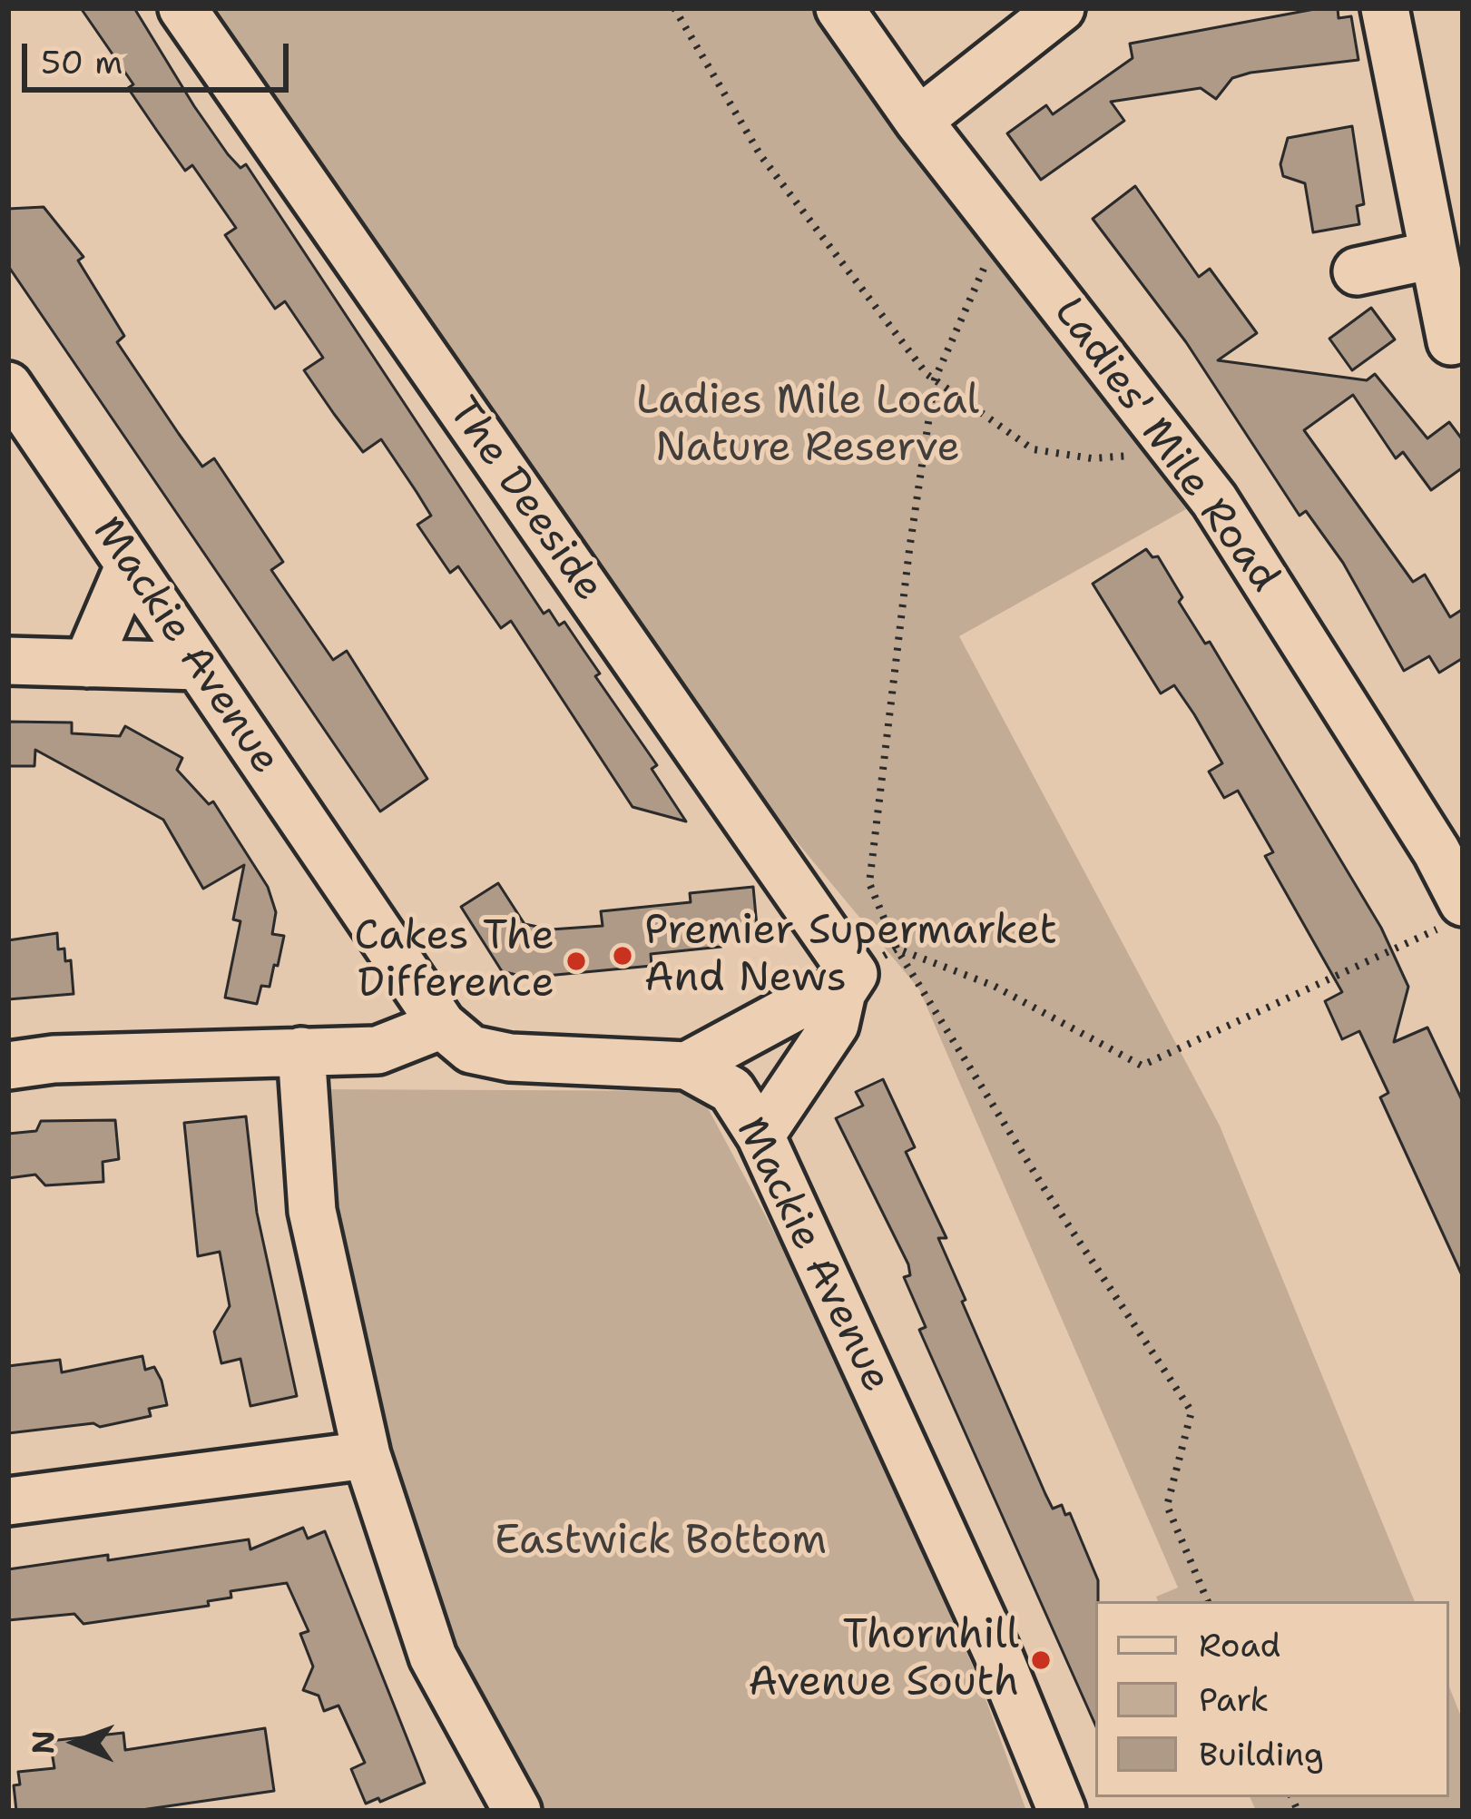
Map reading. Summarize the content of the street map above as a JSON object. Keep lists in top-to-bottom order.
{
  "streets": {
    "street": ["Ladies' Mile Road", "The Deeside", "Mackie Avenue"]
  },
  "crossings": [
    ["The Deeside", "Mackie Avenue"]
  ],
  "parks": ["Ladies Mile Local Nature Reserve", "Eastwick Bottom"],
  "places": ["Premier Supermarket And News", "Cakes The Difference", "Thornhill Avenue South"],
  "legend": ["Road", "Park", "Building"],
  "scale_bar": "50 m",
  "north": "left"
}
